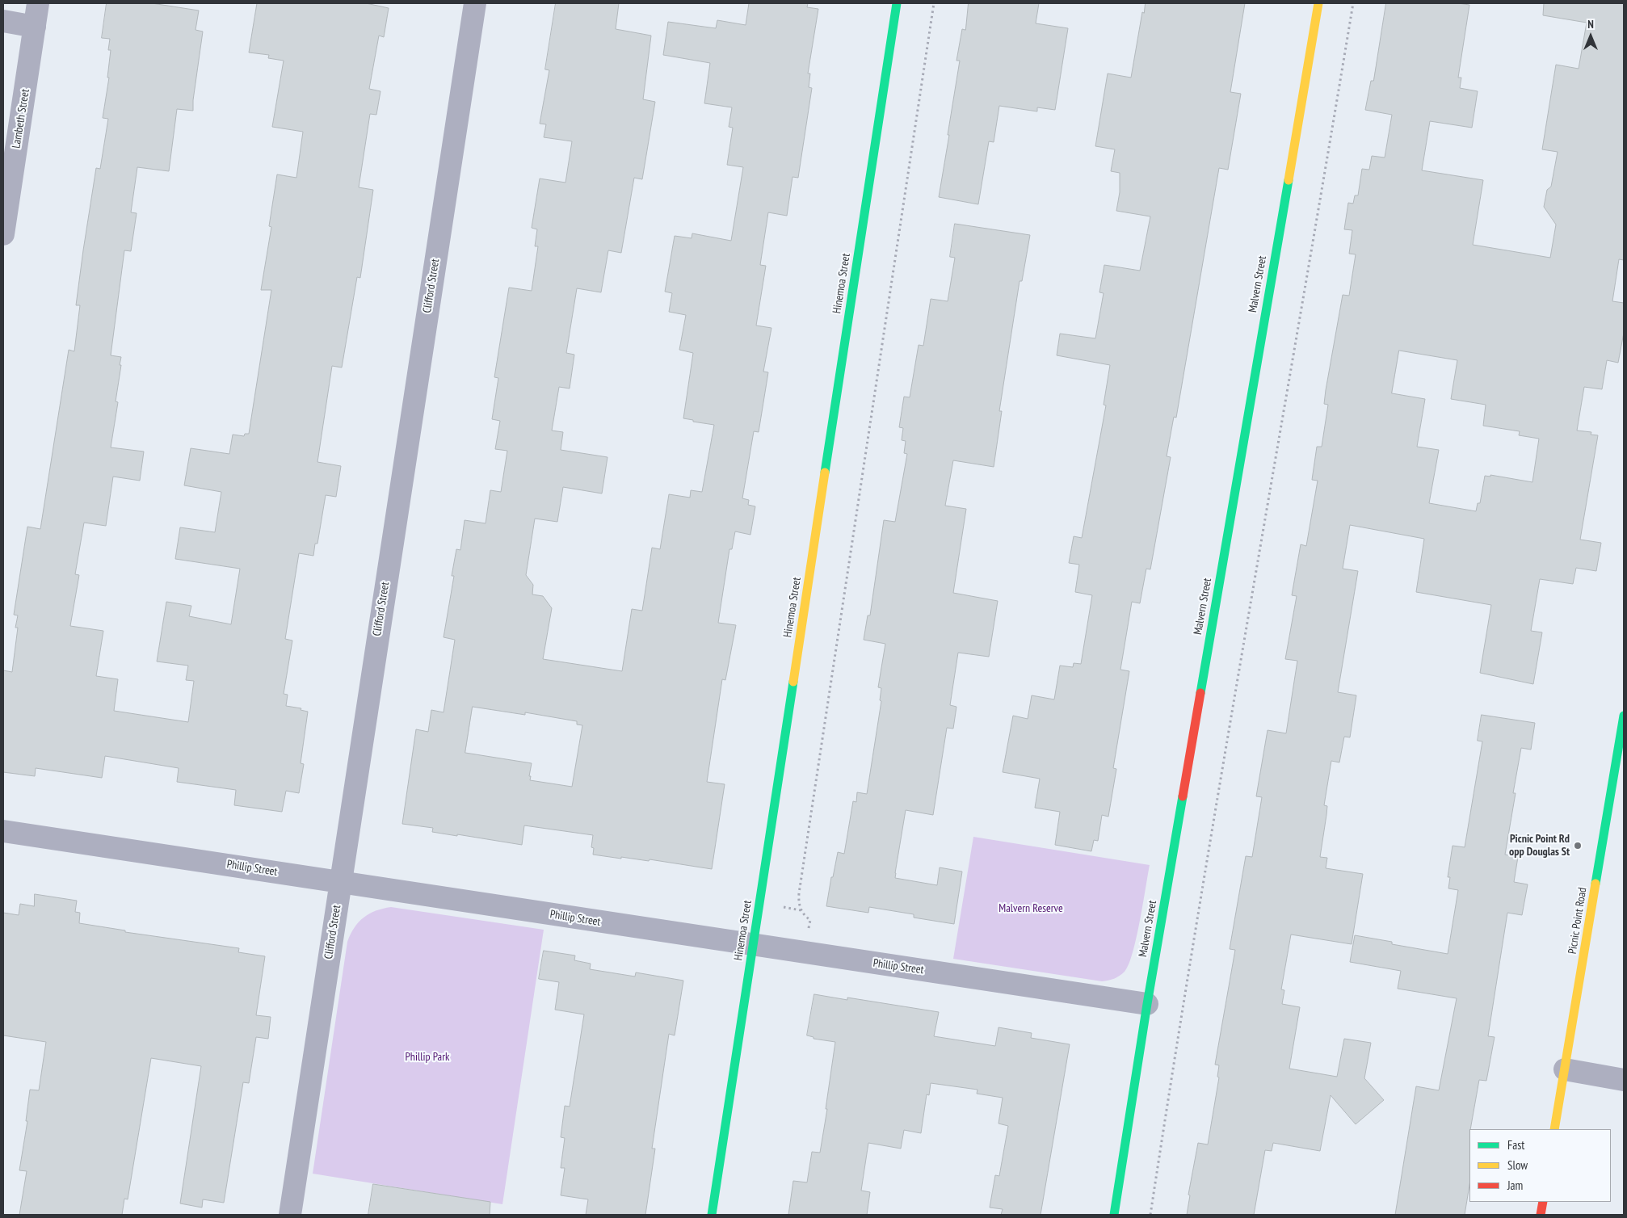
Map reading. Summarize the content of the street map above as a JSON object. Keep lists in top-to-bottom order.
{
  "streets": {
    "street": [
      "Lambeth Street",
      "Hinemoa Street",
      "Malvern Street",
      "Clifford Street",
      "Phillip Street",
      "Picnic Point Road"
    ]
  },
  "crossings": [
    ["Hinemoa Street", "Phillip Street"],
    ["Malvern Street", "Phillip Street"],
    ["Clifford Street", "Phillip Street"]
  ],
  "parks": ["Malvern Reserve", "Phillip Park"],
  "places": ["Picnic Point Rd opp Douglas St"],
  "legend": ["Fast", "Slow", "Jam"],
  "north": "top"
}
